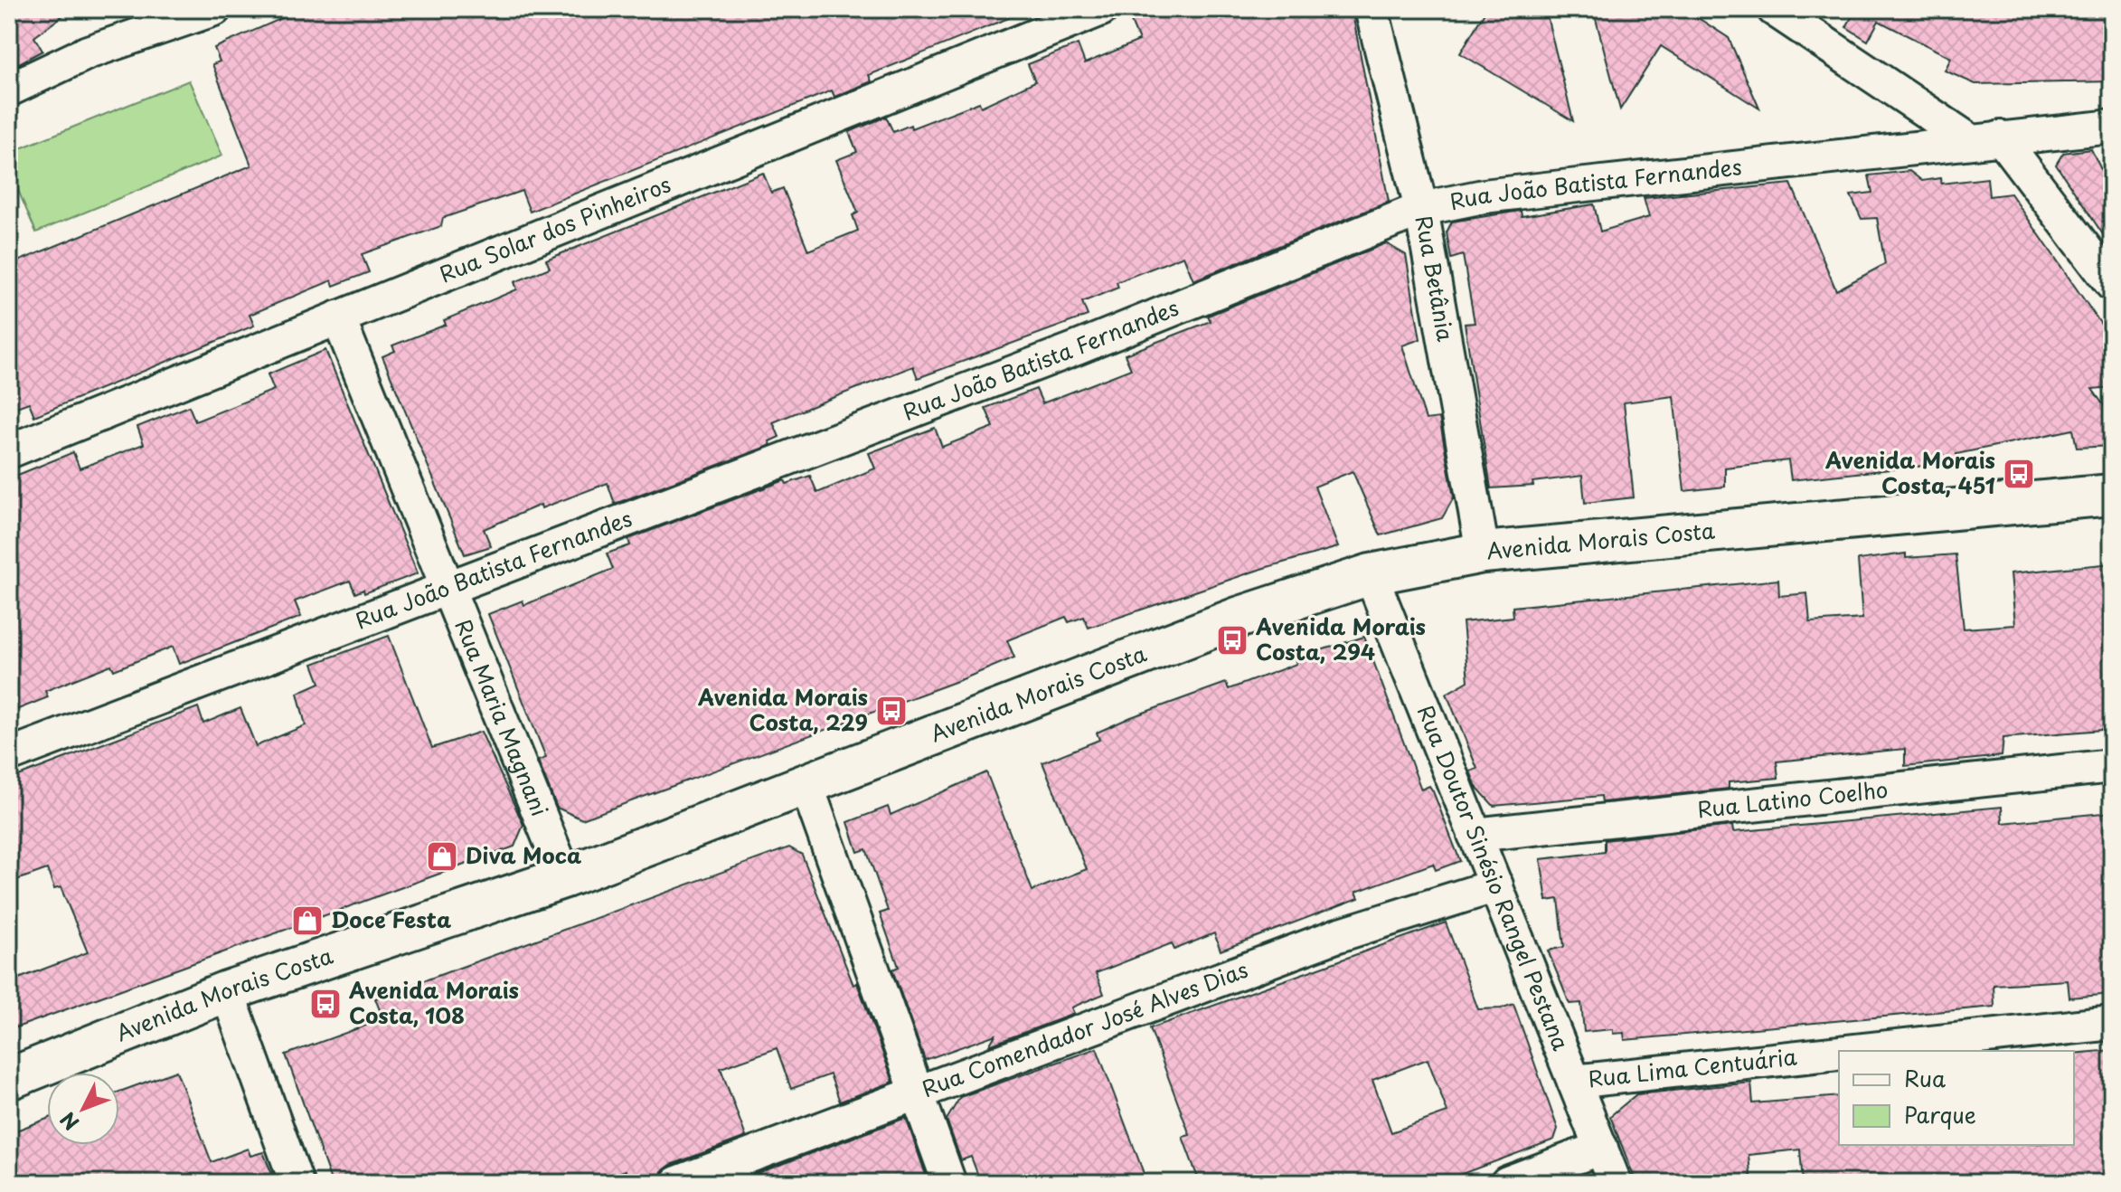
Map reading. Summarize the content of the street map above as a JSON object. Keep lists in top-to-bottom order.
{
  "streets": {
    "street": [
      "Rua João Batista Fernandes",
      "Rua Solar dos Pinheiros",
      "Rua Betânia",
      "Avenida Morais Costa",
      "Rua Maria Magnani",
      "Rua Latino Coelho",
      "Rua Doutor Sinésio Rangel Pestana",
      "Rua Comendador José Alves Dias",
      "Rua Lima Centuária"
    ]
  },
  "crossings": [
    ["Rua João Batista Fernandes", "Rua Betânia"],
    ["Rua João Batista Fernandes", "Rua Maria Magnani"],
    ["Rua Solar dos Pinheiros", "Rua Maria Magnani"],
    ["Rua Betânia", "Avenida Morais Costa"],
    ["Avenida Morais Costa", "Rua Maria Magnani"],
    ["Avenida Morais Costa", "Rua Doutor Sinésio Rangel Pestana"],
    ["Rua Latino Coelho", "Rua Doutor Sinésio Rangel Pestana"],
    ["Rua Doutor Sinésio Rangel Pestana", "Rua Comendador José Alves Dias"],
    ["Rua Doutor Sinésio Rangel Pestana", "Rua Lima Centuária"]
  ],
  "places": {
    "bus stop": [
      "Avenida Morais Costa, 451",
      "Avenida Morais Costa, 294",
      "Avenida Morais Costa, 229",
      "Avenida Morais Costa, 108"
    ],
    "shop": ["Diva Moca", "Doce Festa"]
  },
  "legend": ["Rua", "Parque"],
  "north": "bottom left"
}
